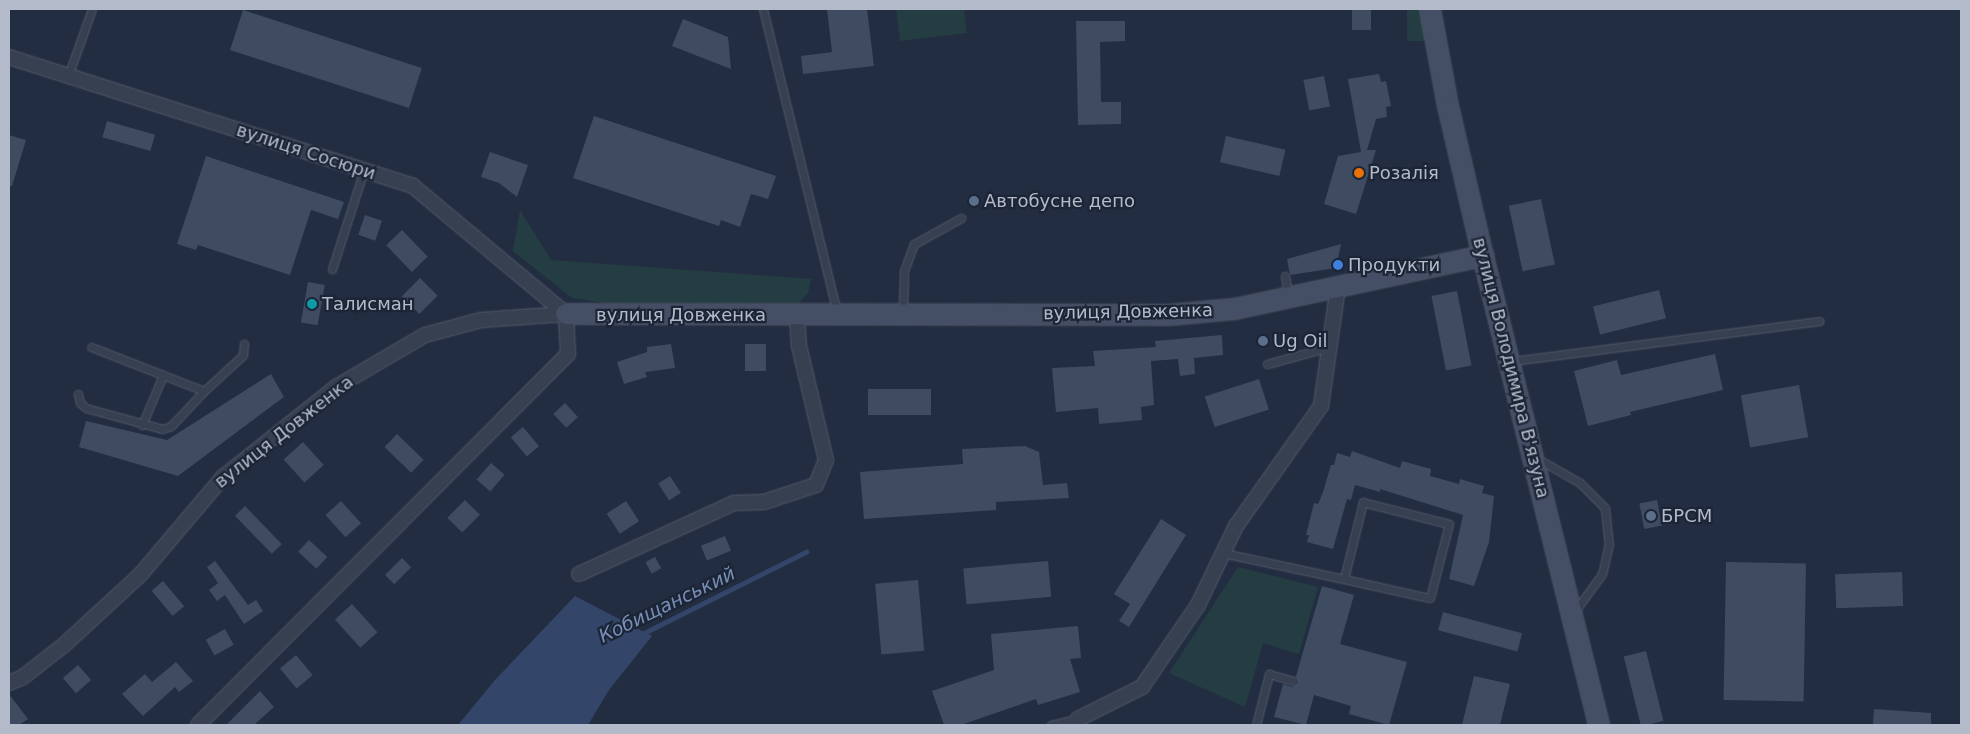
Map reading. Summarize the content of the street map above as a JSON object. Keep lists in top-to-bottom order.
{
  "streets": {
    "street": ["вулиця Сосюри", "вулиця Довженка", "вулиця Володимира В'язуна"]
  },
  "crossings": [
    ["вулиця Сосюри", "вулиця Довженка"],
    ["вулиця Довженка", "вулиця Володимира В'язуна"]
  ],
  "water": ["Кобищанський"],
  "places": [
    "Розалія",
    "Автобусне депо",
    "Продукти",
    "Талисман",
    "Ug Oil",
    "БРСМ"
  ]
}
